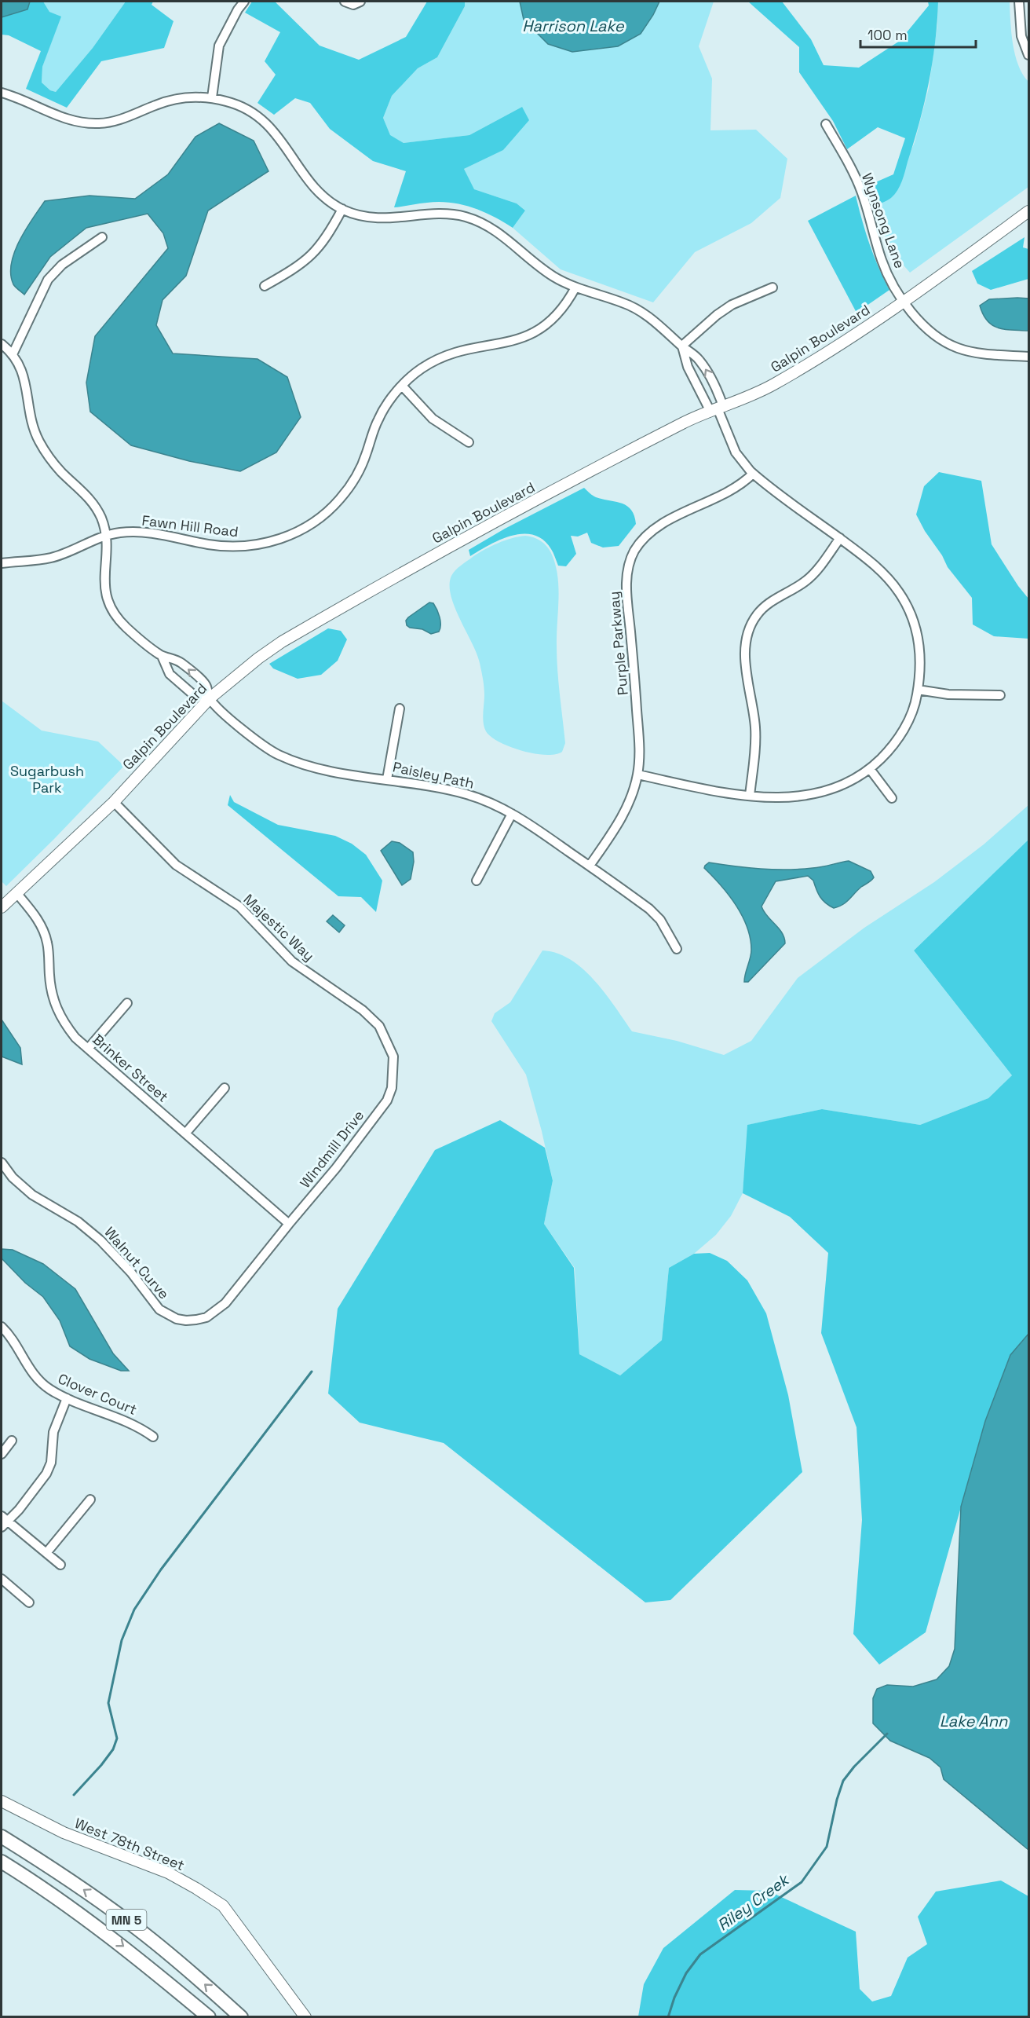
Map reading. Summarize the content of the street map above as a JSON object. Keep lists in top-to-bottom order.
{
  "streets": {
    "main road": ["MN 5"],
    "street": [
      "Wynsong Lane",
      "Galpin Boulevard",
      "Fawn Hill Road",
      "Purple Parkway",
      "Paisley Path",
      "Majestic Way",
      "Brinker Street",
      "Windmill Drive",
      "Walnut Curve",
      "Clover Court",
      "West 78th Street"
    ]
  },
  "crossings": [
    ["Wynsong Lane", "Galpin Boulevard"],
    ["Galpin Boulevard", "Paisley Path"],
    ["Galpin Boulevard", "Majestic Way"],
    ["Galpin Boulevard", "Brinker Street"],
    ["Purple Parkway", "Paisley Path"],
    ["Majestic Way", "Windmill Drive"],
    ["Brinker Street", "Windmill Drive"],
    ["Brinker Street", "Walnut Curve"],
    ["Windmill Drive", "Walnut Curve"]
  ],
  "water": ["Harrison Lake", "Lake Ann", "Riley Creek"],
  "parks": ["Sugarbush Park"],
  "scale_bar": "100 m"
}
